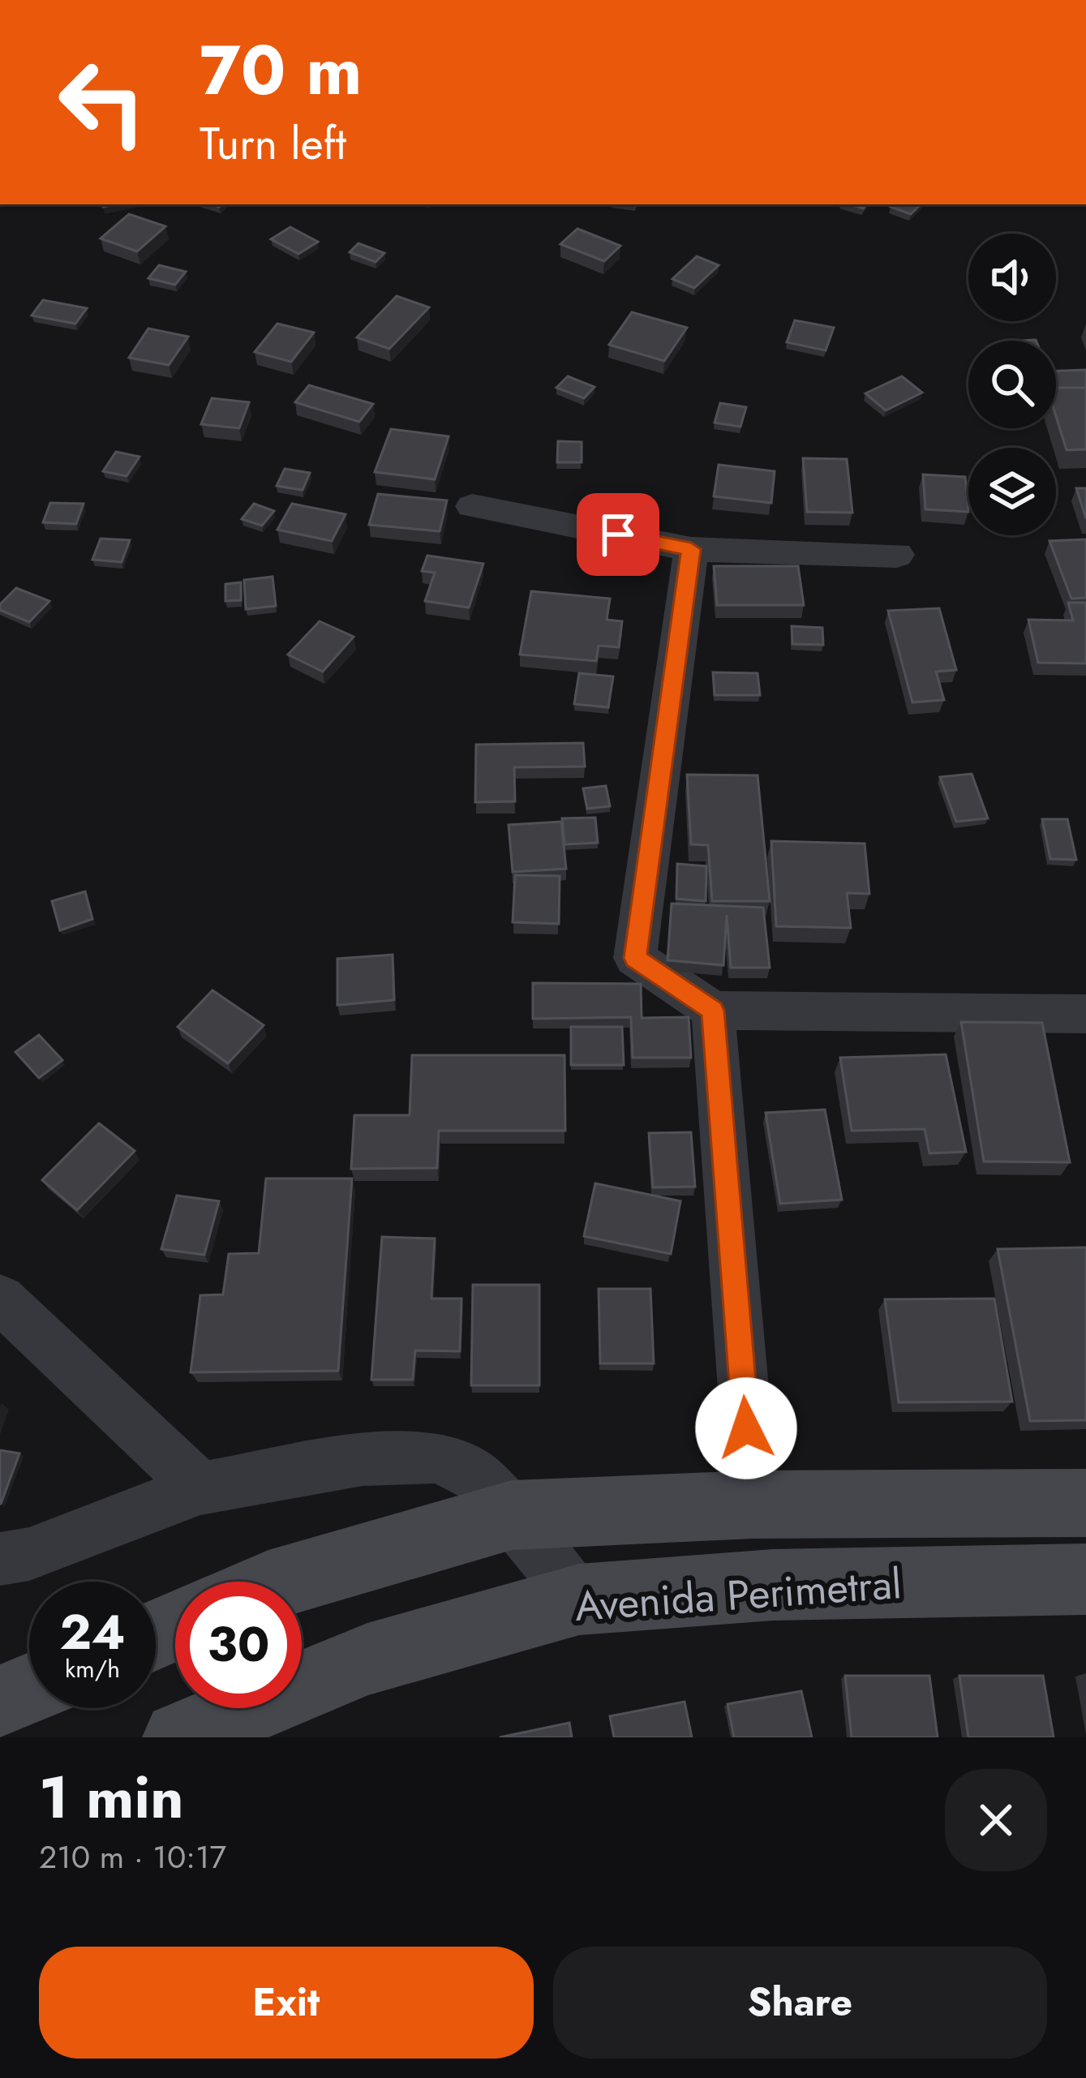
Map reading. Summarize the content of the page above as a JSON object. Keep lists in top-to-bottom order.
{
  "streets": {
    "main road": ["Avenida Perimetral"]
  },
  "page": {
    "turn": ["70 m", "Turn left"],
    "speed": "24 km/h",
    "limit": "30",
    "heading": ["1 min", "210 m · 10:17"],
    "buttons": ["Exit", "Share"]
  }
}
